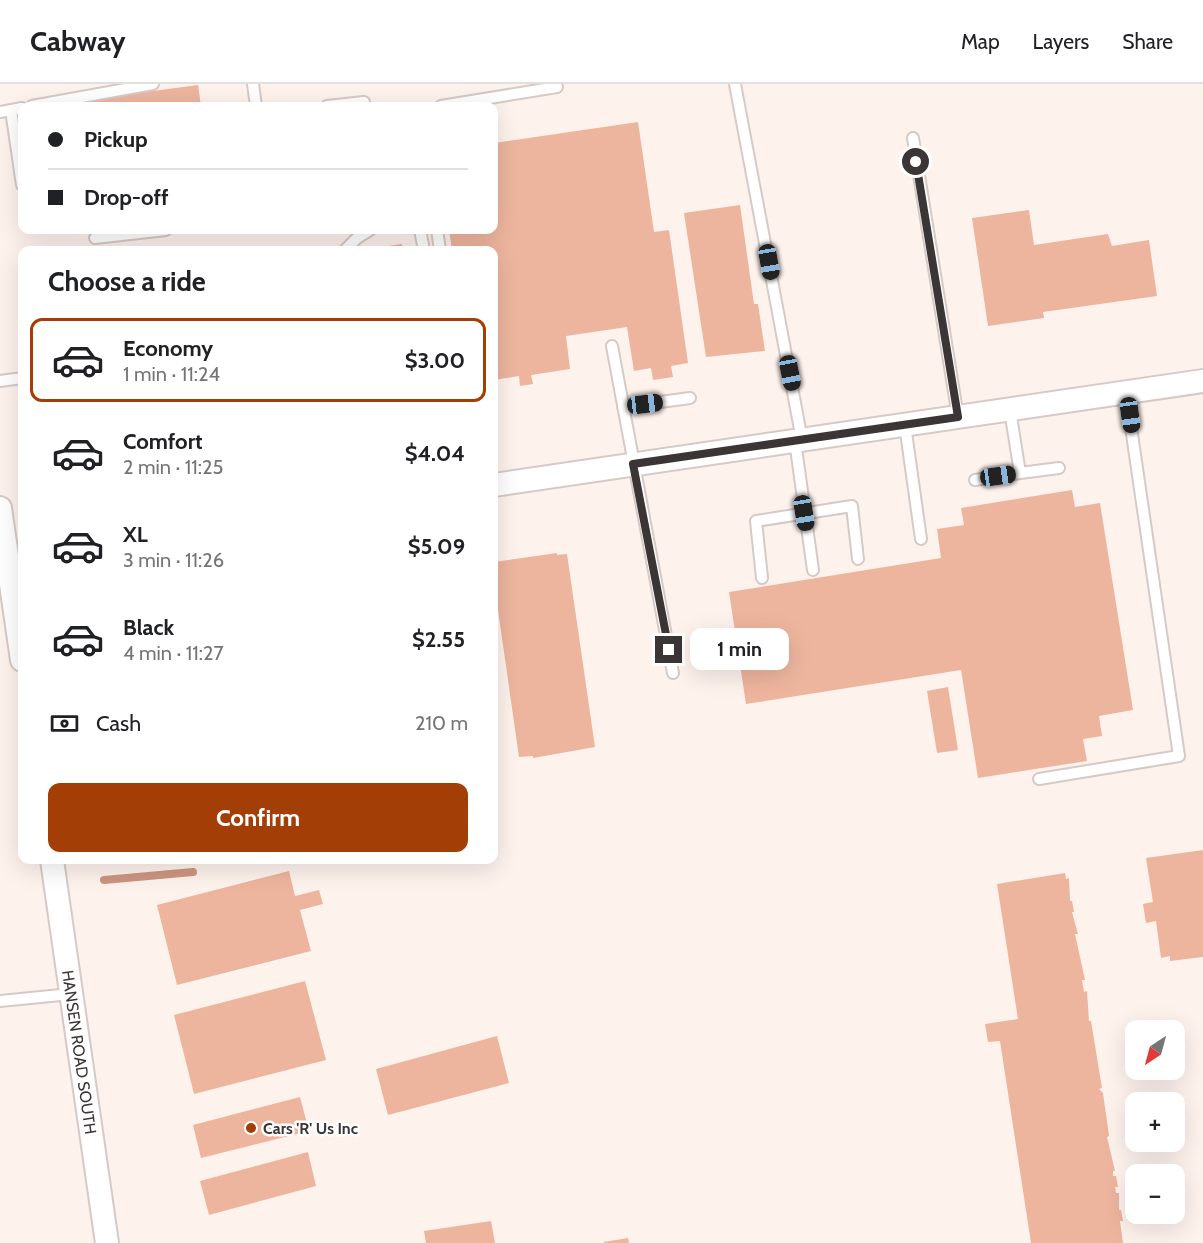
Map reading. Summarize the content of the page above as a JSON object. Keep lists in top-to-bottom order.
{
  "streets": {
    "street": ["HANSEN ROAD SOUTH"]
  },
  "places": ["Cars 'R' Us Inc"],
  "north": "bottom left",
  "page": {
    "header": "Cabway",
    "nav": ["Map", "Layers", "Share"],
    "banner": ["Pickup", "Drop-off"],
    "heading": "Choose a ride",
    "list": [
      {
        "name": "Economy",
        "note": "1 min · 11:24",
        "value": "$3.00"
      },
      {
        "name": "Comfort",
        "note": "2 min · 11:25",
        "value": "$4.04"
      },
      {
        "name": "XL",
        "note": "3 min · 11:26",
        "value": "$5.09"
      },
      {
        "name": "Black",
        "note": "4 min · 11:27",
        "value": "$2.55"
      }
    ],
    "bubble": "1 min",
    "pay": ["Cash", "210 m"],
    "buttons": "Confirm",
    "map_buttons": ["+", "−"]
  }
}
